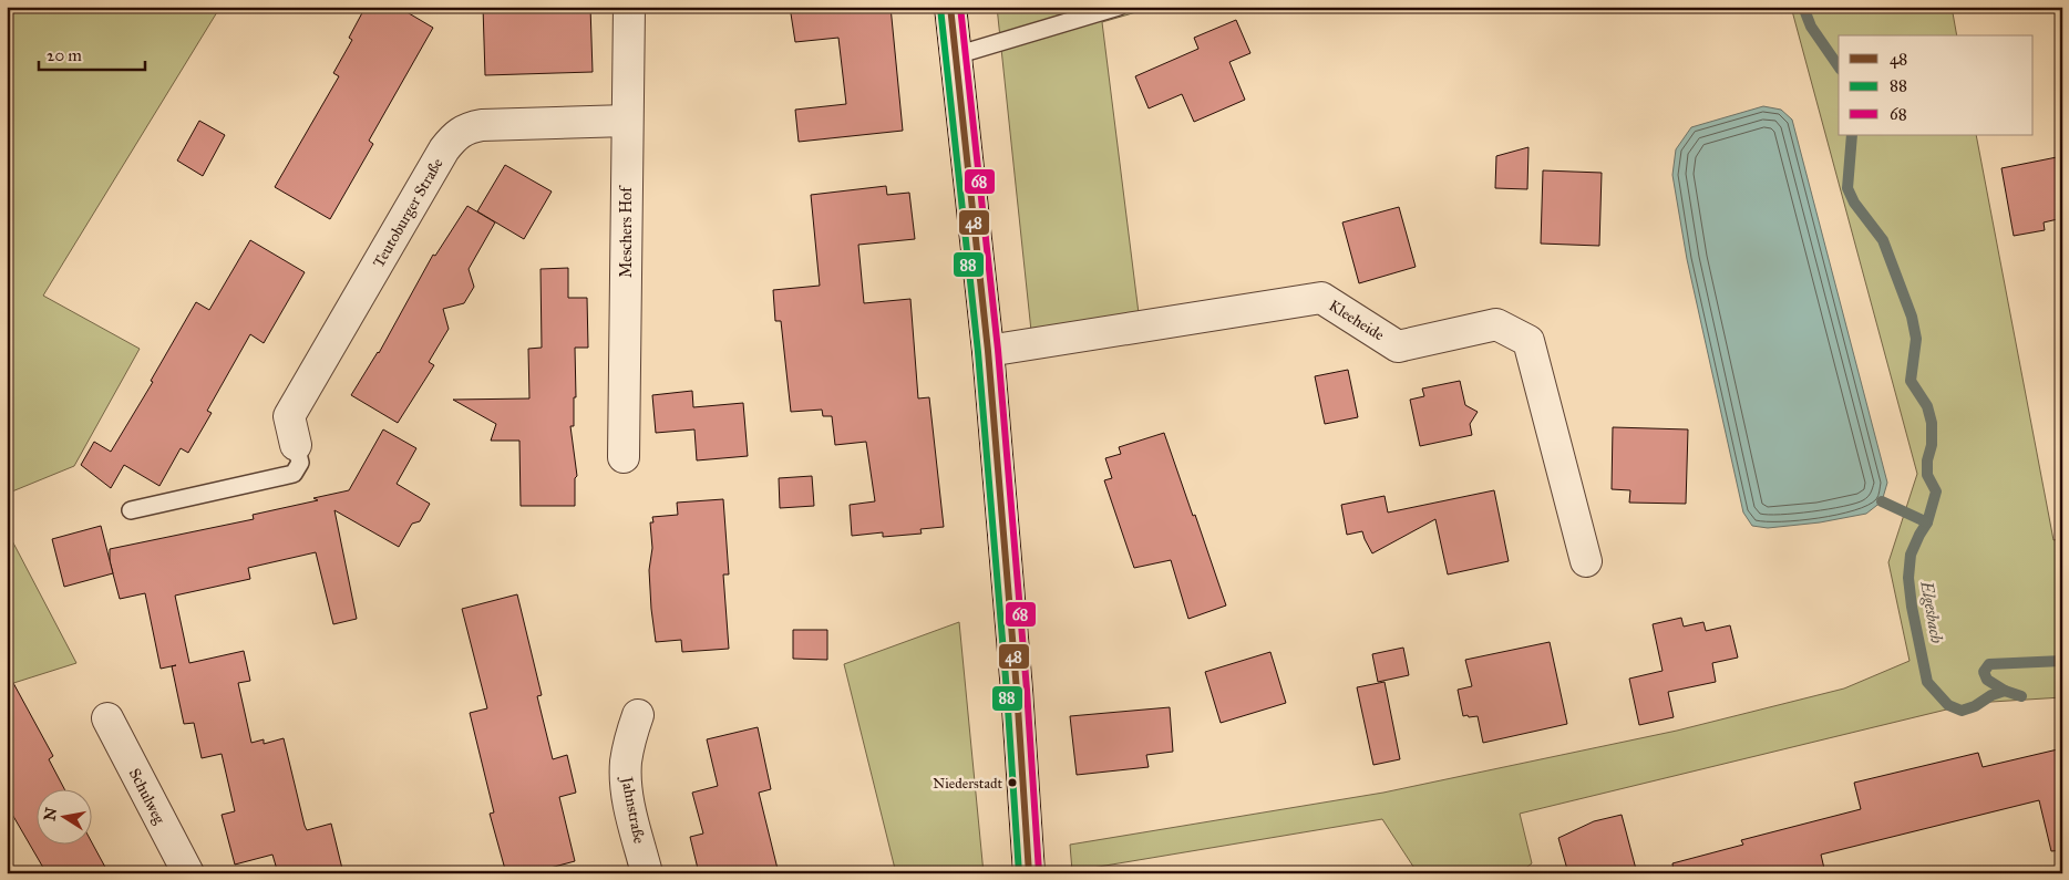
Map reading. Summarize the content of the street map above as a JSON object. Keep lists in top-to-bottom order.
{
  "streets": {
    "street": [
      "Teutoburger Straße",
      "Meschers Hof",
      "Kleeheide",
      "Schulweg",
      "Jahnstraße"
    ]
  },
  "crossings": [
    ["Teutoburger Straße", "Meschers Hof"]
  ],
  "water": ["Elgesbach"],
  "places": ["Niederstadt"],
  "lines": ["transit line 48", "transit line 68", "transit line 88"],
  "legend": ["48", "88", "68"],
  "scale_bar": "20 m",
  "north": "left"
}
